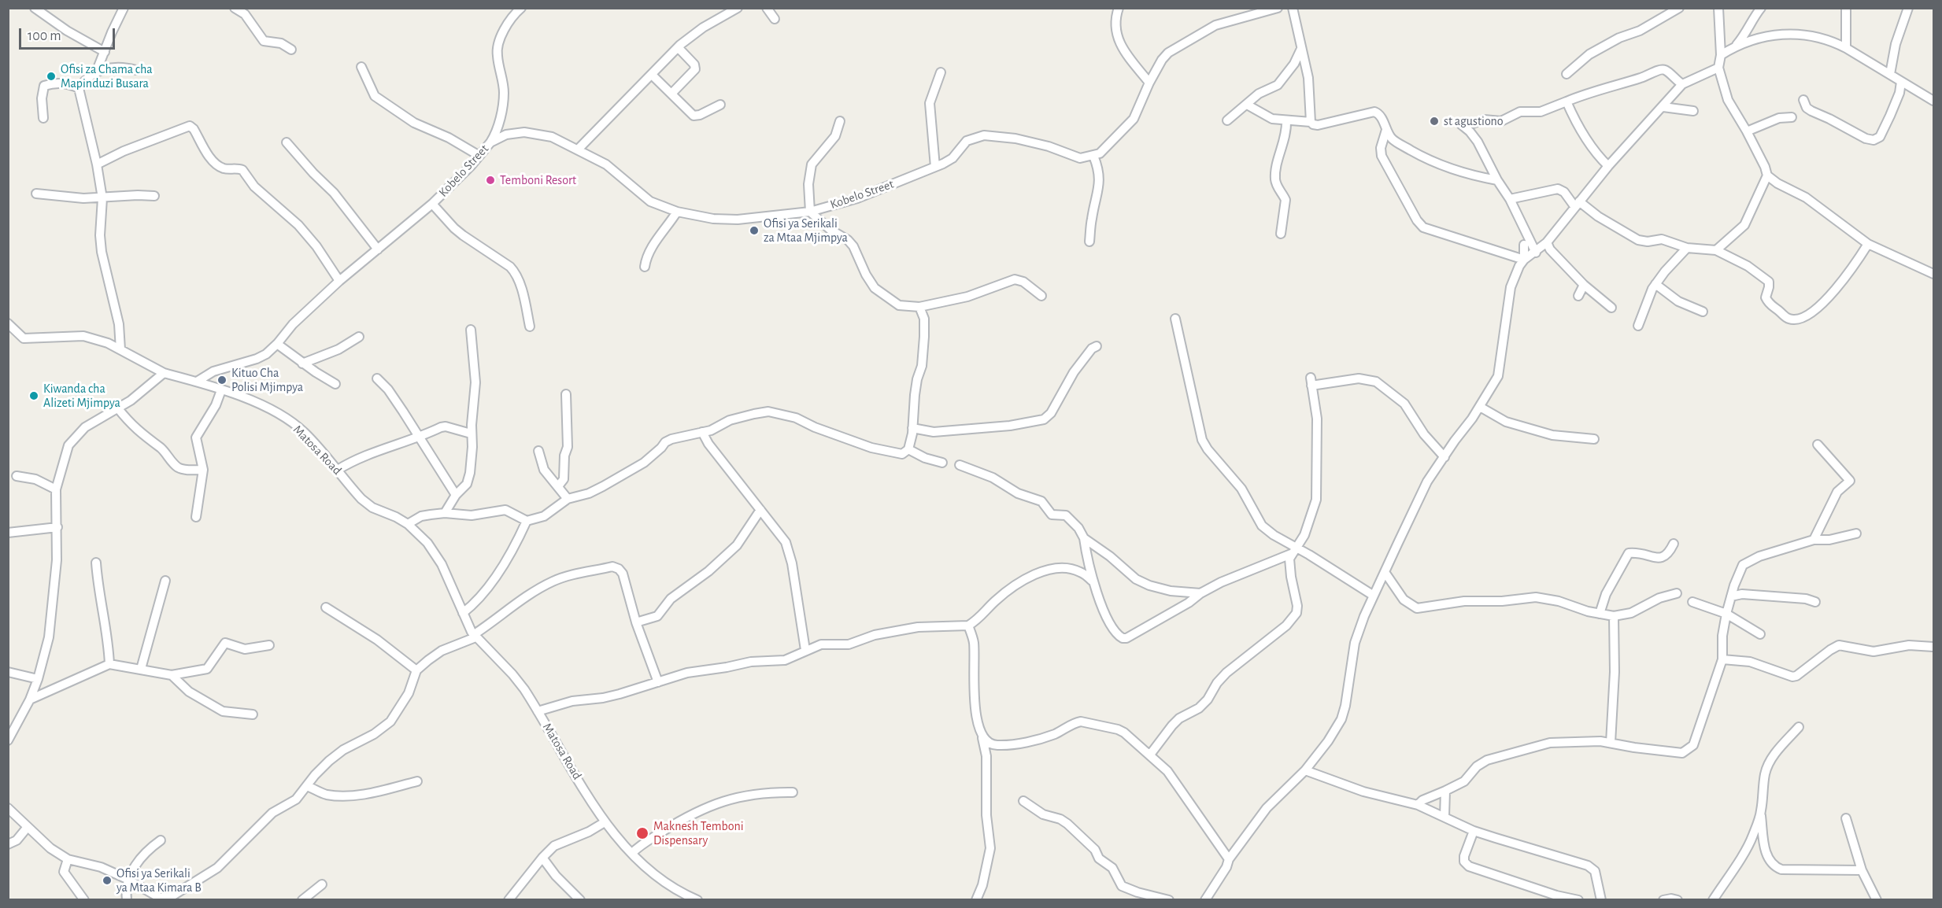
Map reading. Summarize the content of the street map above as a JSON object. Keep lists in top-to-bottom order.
{
  "streets": {
    "street": ["Kobelo Street", "Matosa Road"]
  },
  "crossings": [
    ["Kobelo Street", "Matosa Road"]
  ],
  "places": [
    "Ofisi za Chama cha Mapinduzi Busara",
    "st agustiono",
    "Temboni Resort",
    "Ofisi ya Serikali za Mtaa Mjimpya",
    "Kituo Cha Polisi Mjimpya",
    "Kiwanda cha Alizeti Mjimpya",
    "Maknesh Temboni Dispensary",
    "Ofisi ya Serikali ya Mtaa Kimara B"
  ],
  "scale_bar": "100 m"
}
